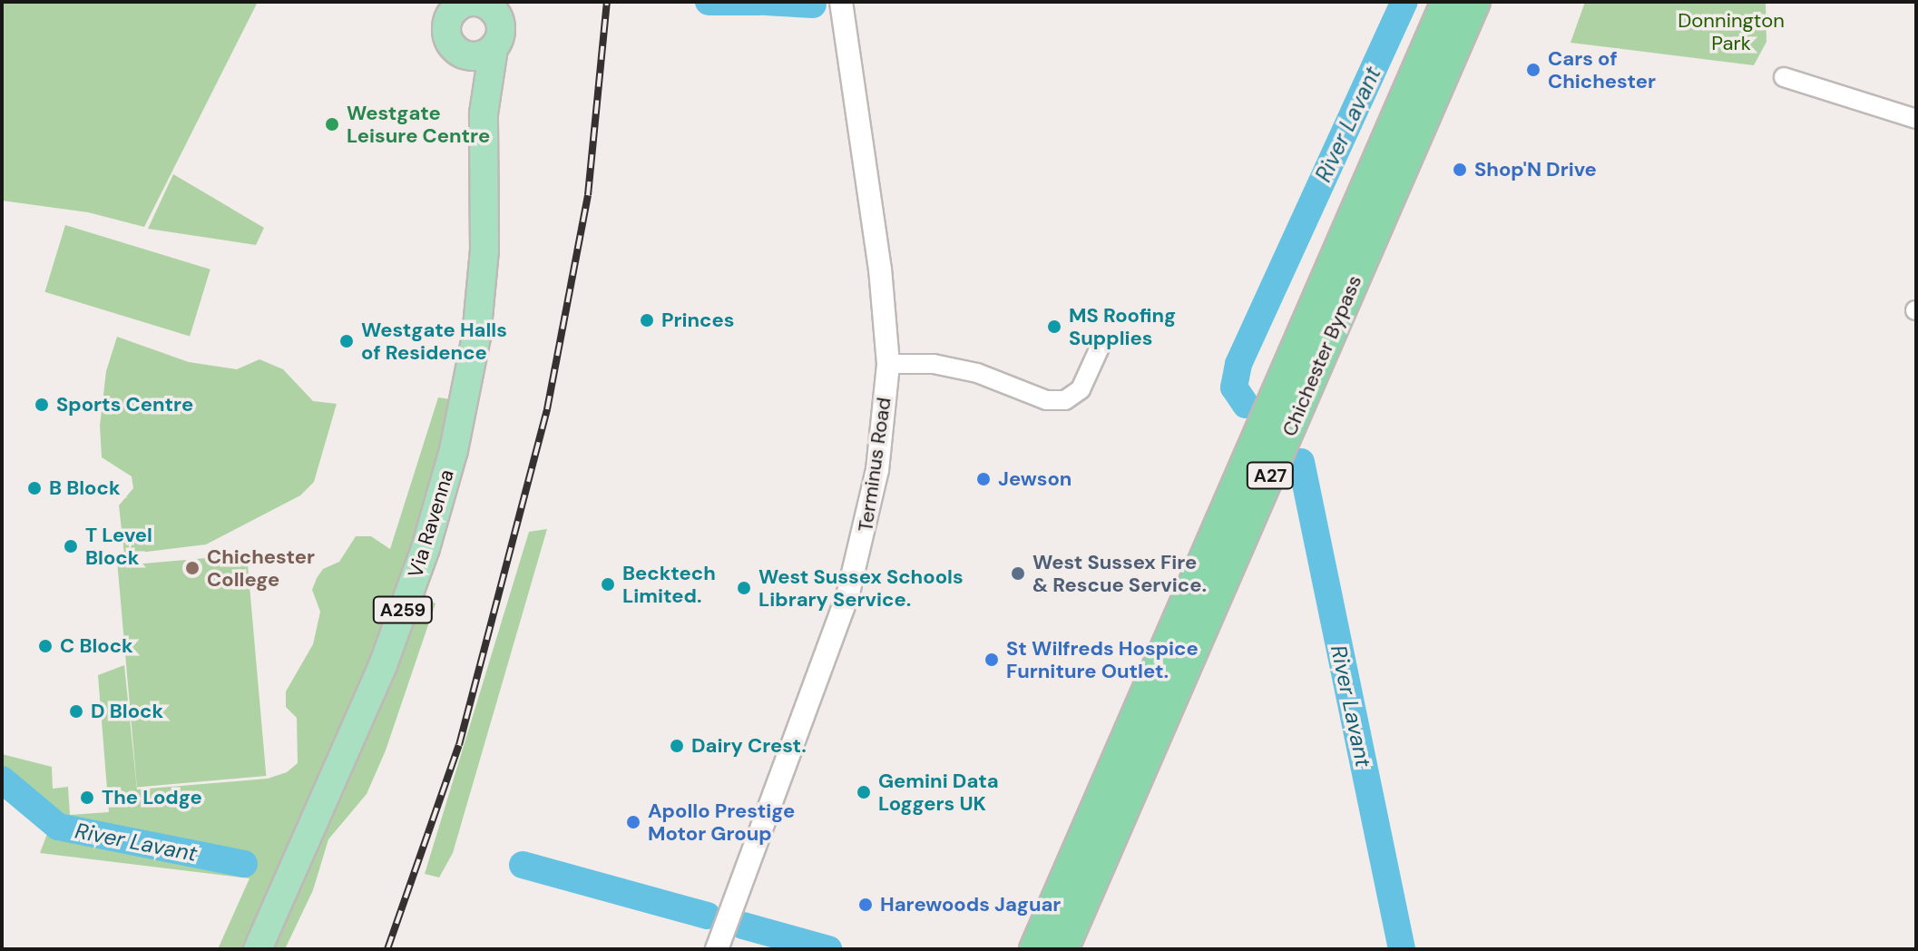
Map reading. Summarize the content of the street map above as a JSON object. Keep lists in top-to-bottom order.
{
  "streets": {
    "highway": ["Chichester Bypass", "A27"],
    "main road": ["Via Ravenna", "A259"],
    "street": ["Terminus Road"]
  },
  "water": ["River Lavant"],
  "parks": ["Donnington Park"],
  "places": [
    "Cars of Chichester",
    "Westgate Leisure Centre",
    "Shop'N Drive",
    "Princes",
    "MS Roofing Supplies",
    "Westgate Halls of Residence",
    "Sports Centre",
    "Jewson",
    "B Block",
    "T Level Block",
    "Chichester College",
    "West Sussex Fire & Rescue Service.",
    "Becktech Limited.",
    "West Sussex Schools Library Service.",
    "C Block",
    "St Wilfreds Hospice Furniture Outlet.",
    "D Block",
    "Dairy Crest.",
    "Gemini Data Loggers UK",
    "The Lodge",
    "Apollo Prestige Motor Group",
    "Harewoods Jaguar"
  ]
}
